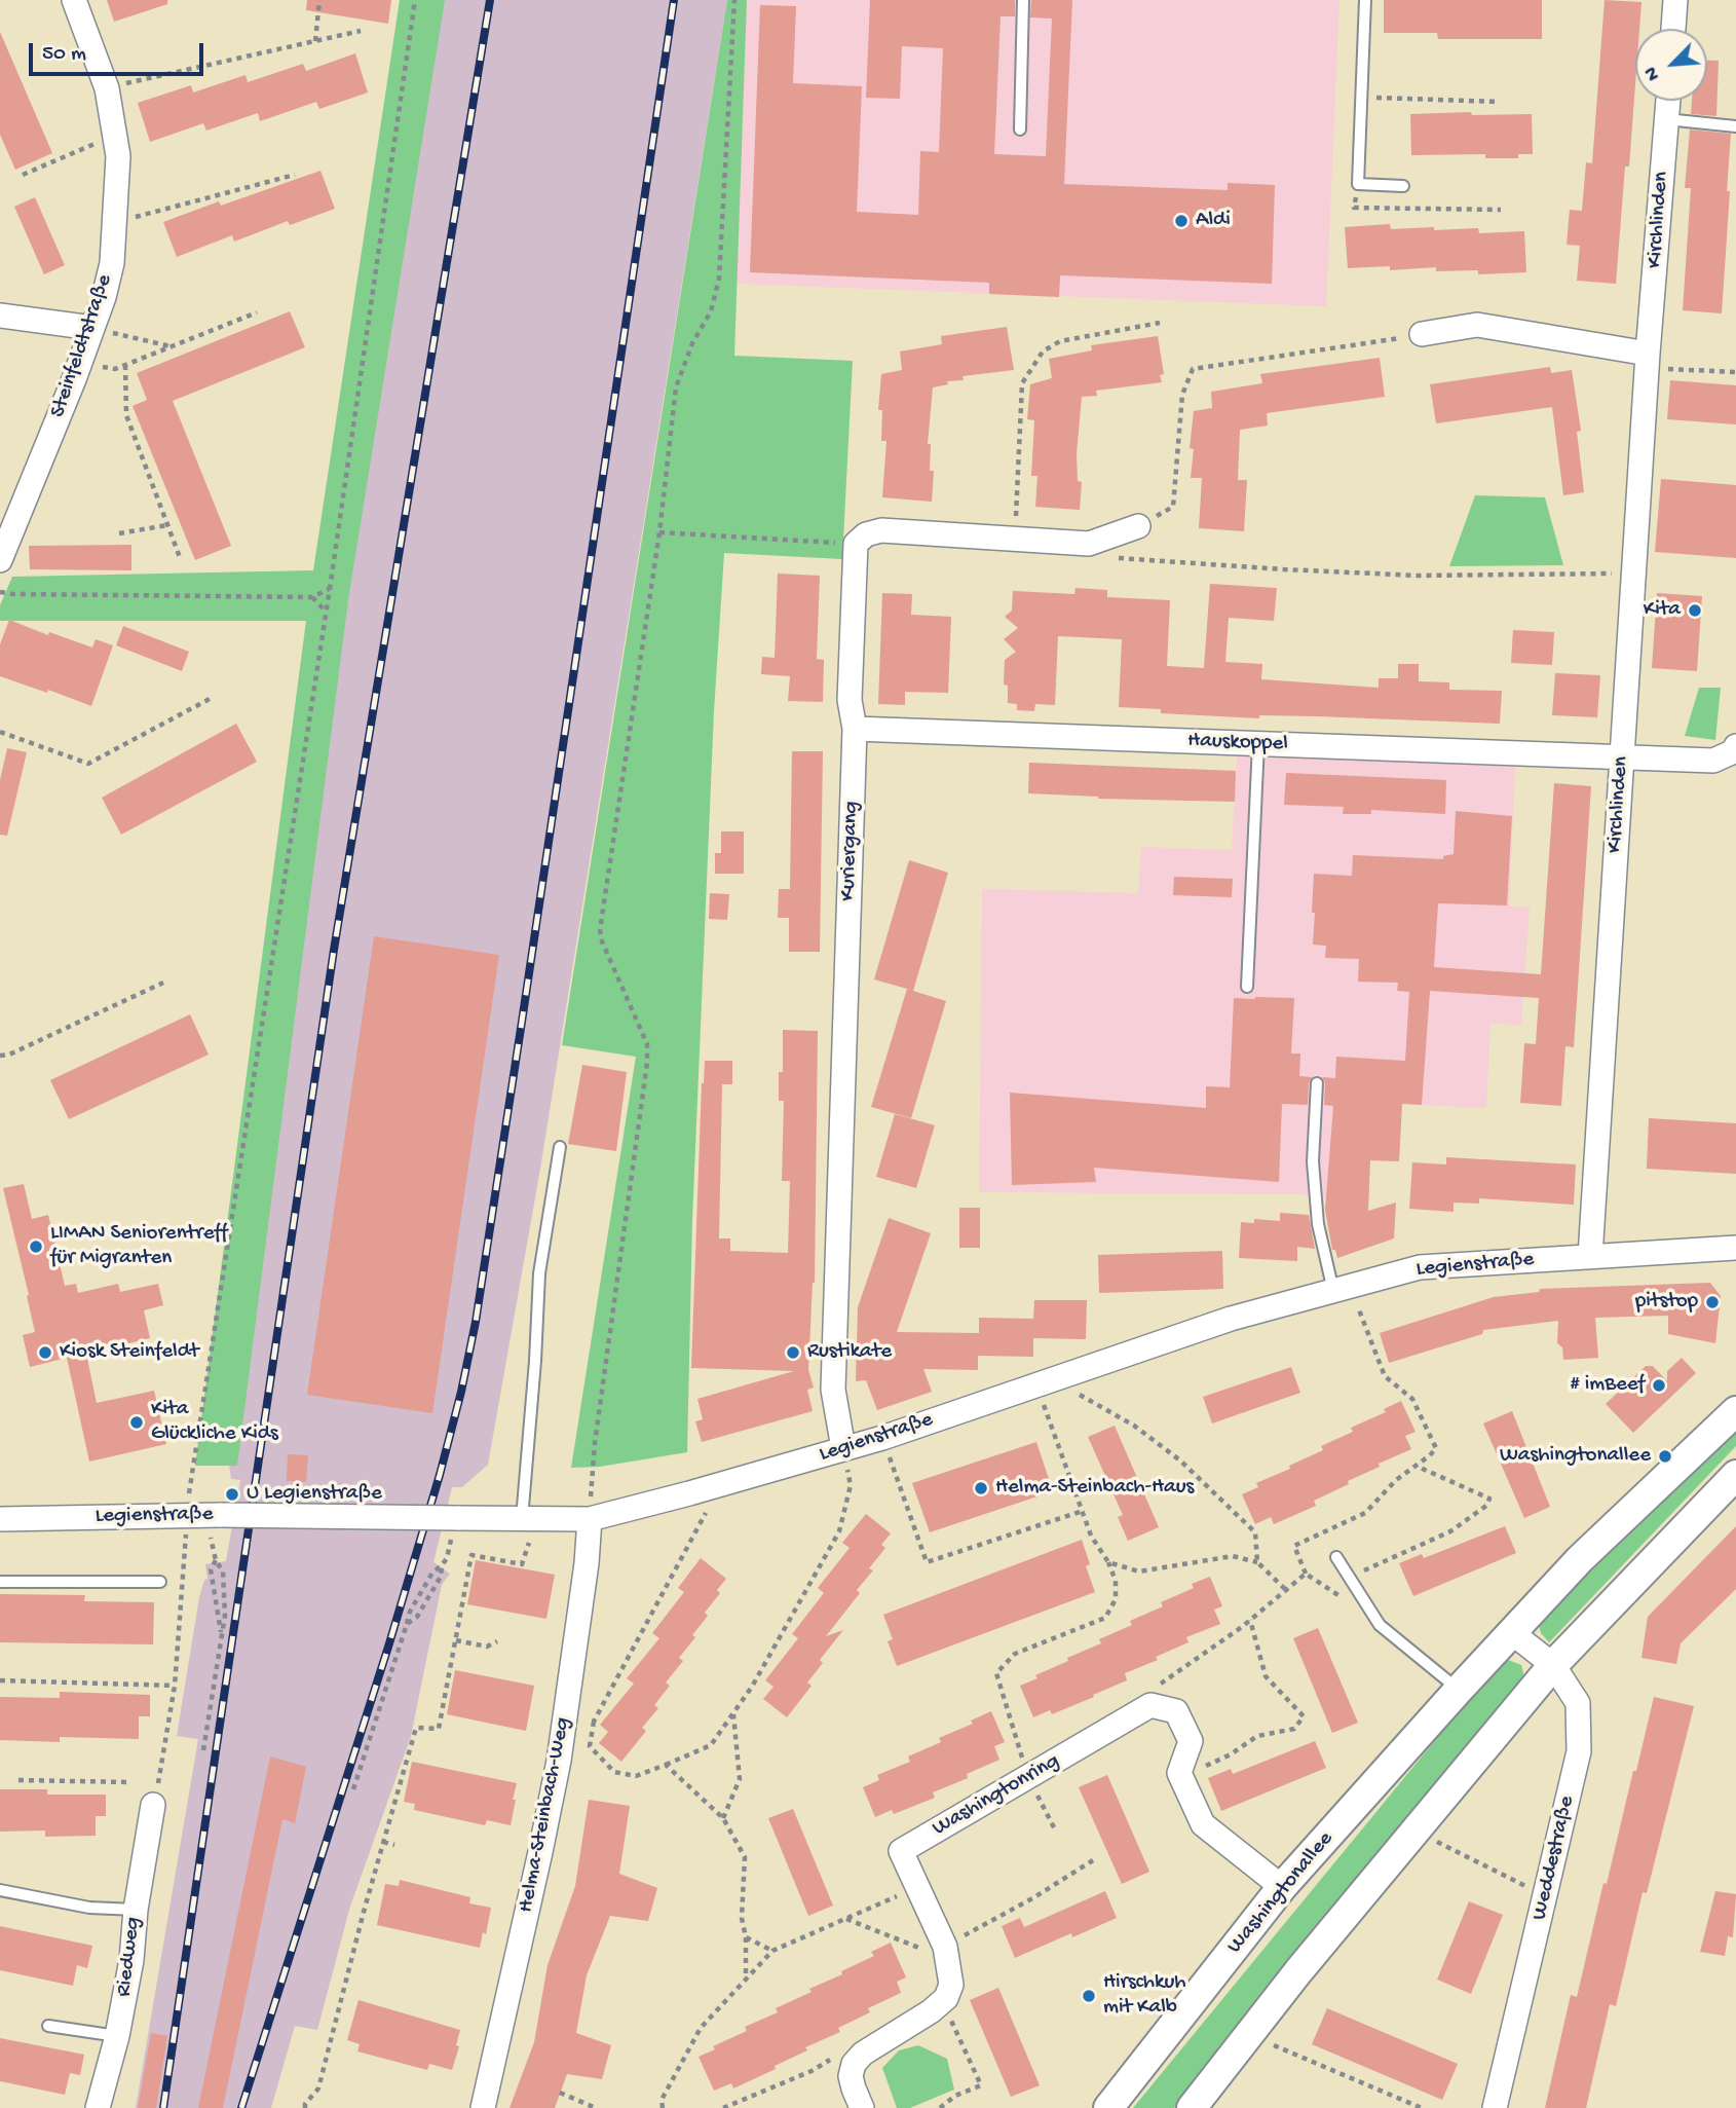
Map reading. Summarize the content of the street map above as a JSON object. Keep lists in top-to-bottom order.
{
  "streets": {
    "street": [
      "Kirchlinden",
      "Steinfeldtstraße",
      "Hauskoppel",
      "Kuriergang",
      "Legienstraße",
      "Washingtonring",
      "Helma-Steinbach-Weg",
      "Weddestraße",
      "Washingtonallee",
      "Riedweg"
    ]
  },
  "crossings": [
    ["Kirchlinden", "Hauskoppel"],
    ["Kirchlinden", "Legienstraße"],
    ["Hauskoppel", "Kuriergang"],
    ["Kuriergang", "Legienstraße"],
    ["Legienstraße", "Helma-Steinbach-Weg"],
    ["Weddestraße", "Washingtonallee"]
  ],
  "places": [
    "Aldi",
    "Kita",
    "LIMAN Seniorentreff für Migranten",
    "pitstop",
    "Kiosk Steinfeldt",
    "Rustikate",
    "# imBeef",
    "Kita Glückliche Kids",
    "Washingtonallee",
    "Helma-Steinbach-Haus",
    "U Legienstraße",
    "Hirschkuh mit Kalb"
  ],
  "scale_bar": "50 m",
  "north": "bottom left"
}
